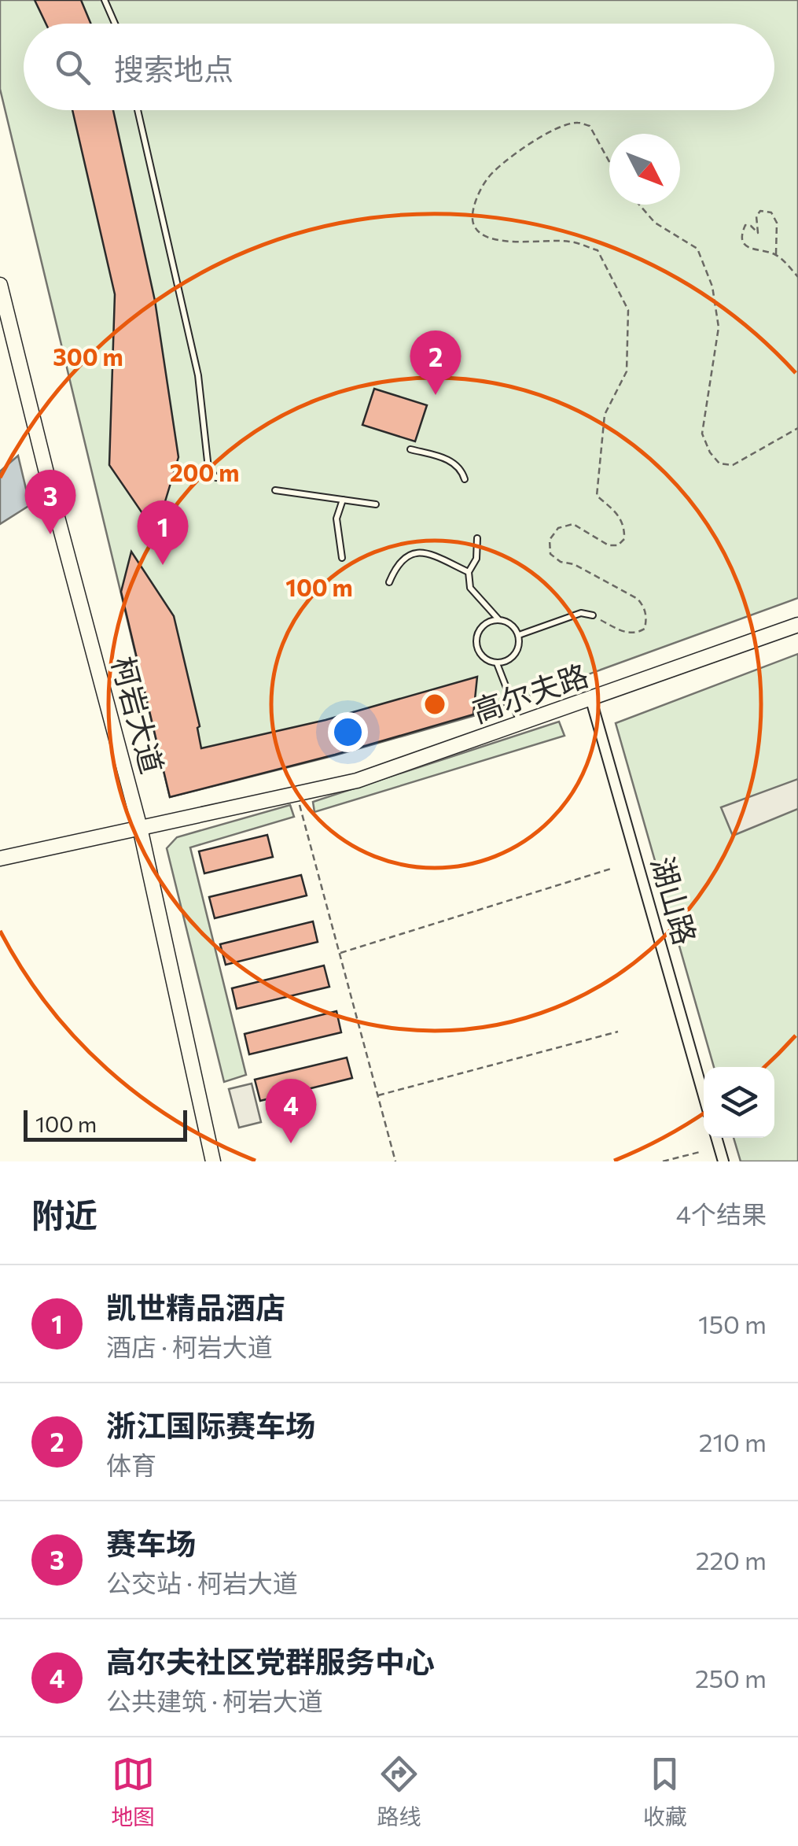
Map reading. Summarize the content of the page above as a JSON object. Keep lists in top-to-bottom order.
{
  "streets": {
    "street": ["高尔夫路", "柯岩大道", "湖山路"]
  },
  "crossings": [
    ["高尔夫路", "柯岩大道"],
    ["高尔夫路", "湖山路"]
  ],
  "scale_bar": "100 m",
  "north": "bottom right",
  "page": {
    "search": "搜索地点",
    "pins": [
      "2",
      "3",
      "1",
      "4"
    ],
    "scale": "100 m",
    "heading": ["附近", "4个结果"],
    "list": [
      {
        "mark": "1",
        "name": "凯世精品酒店",
        "note": "酒店 · 柯岩大道",
        "value": "150 m"
      },
      {
        "mark": "2",
        "name": "浙江国际赛车场",
        "note": "体育",
        "value": "210 m"
      },
      {
        "mark": "3",
        "name": "赛车场",
        "note": "公交站 · 柯岩大道",
        "value": "220 m"
      },
      {
        "mark": "4",
        "name": "高尔夫社区党群服务中心",
        "note": "公共建筑 · 柯岩大道",
        "value": "250 m"
      }
    ],
    "nav": ["地图", "路线", "收藏"]
  },
  "rings": ["300 m", "200 m", "100 m"]
}
